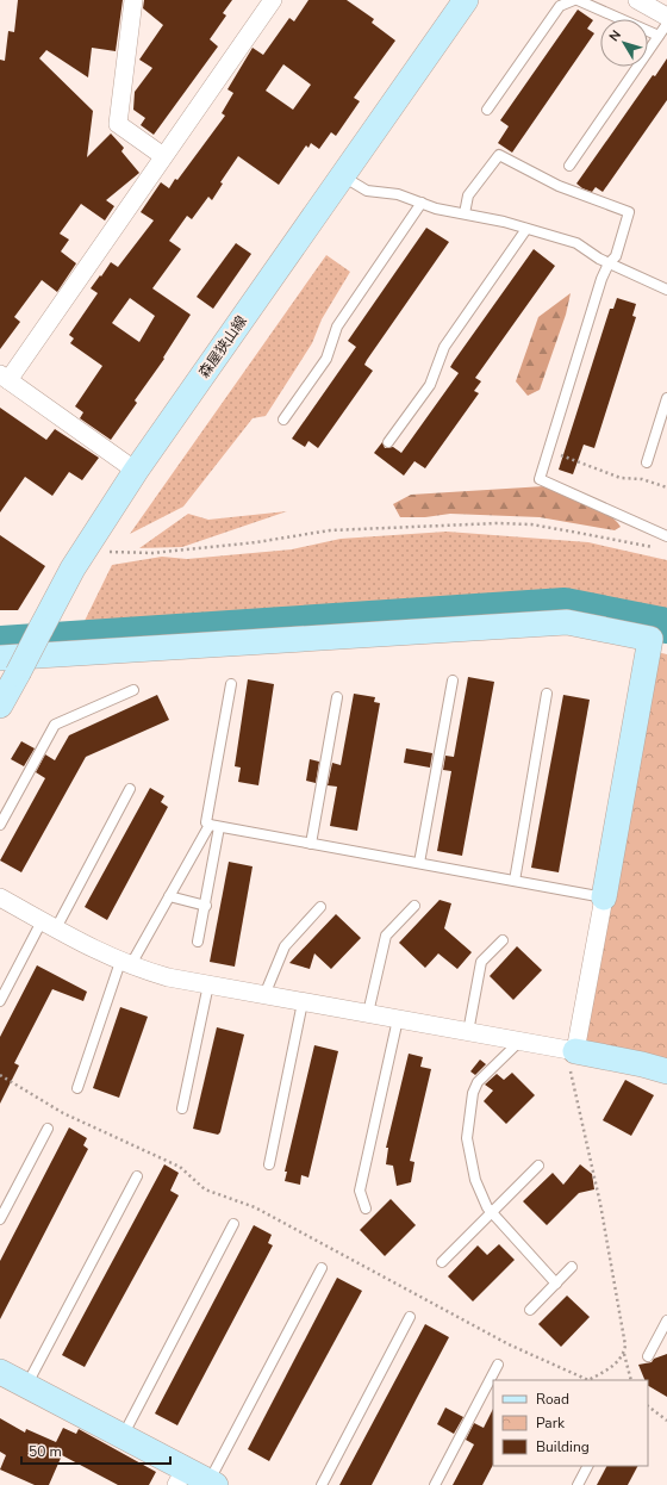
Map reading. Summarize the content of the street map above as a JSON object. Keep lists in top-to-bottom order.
{
  "streets": {
    "street": ["森屋狭山線"]
  },
  "legend": ["Road", "Park", "Building"],
  "scale_bar": "50 m",
  "north": "top left"
}
